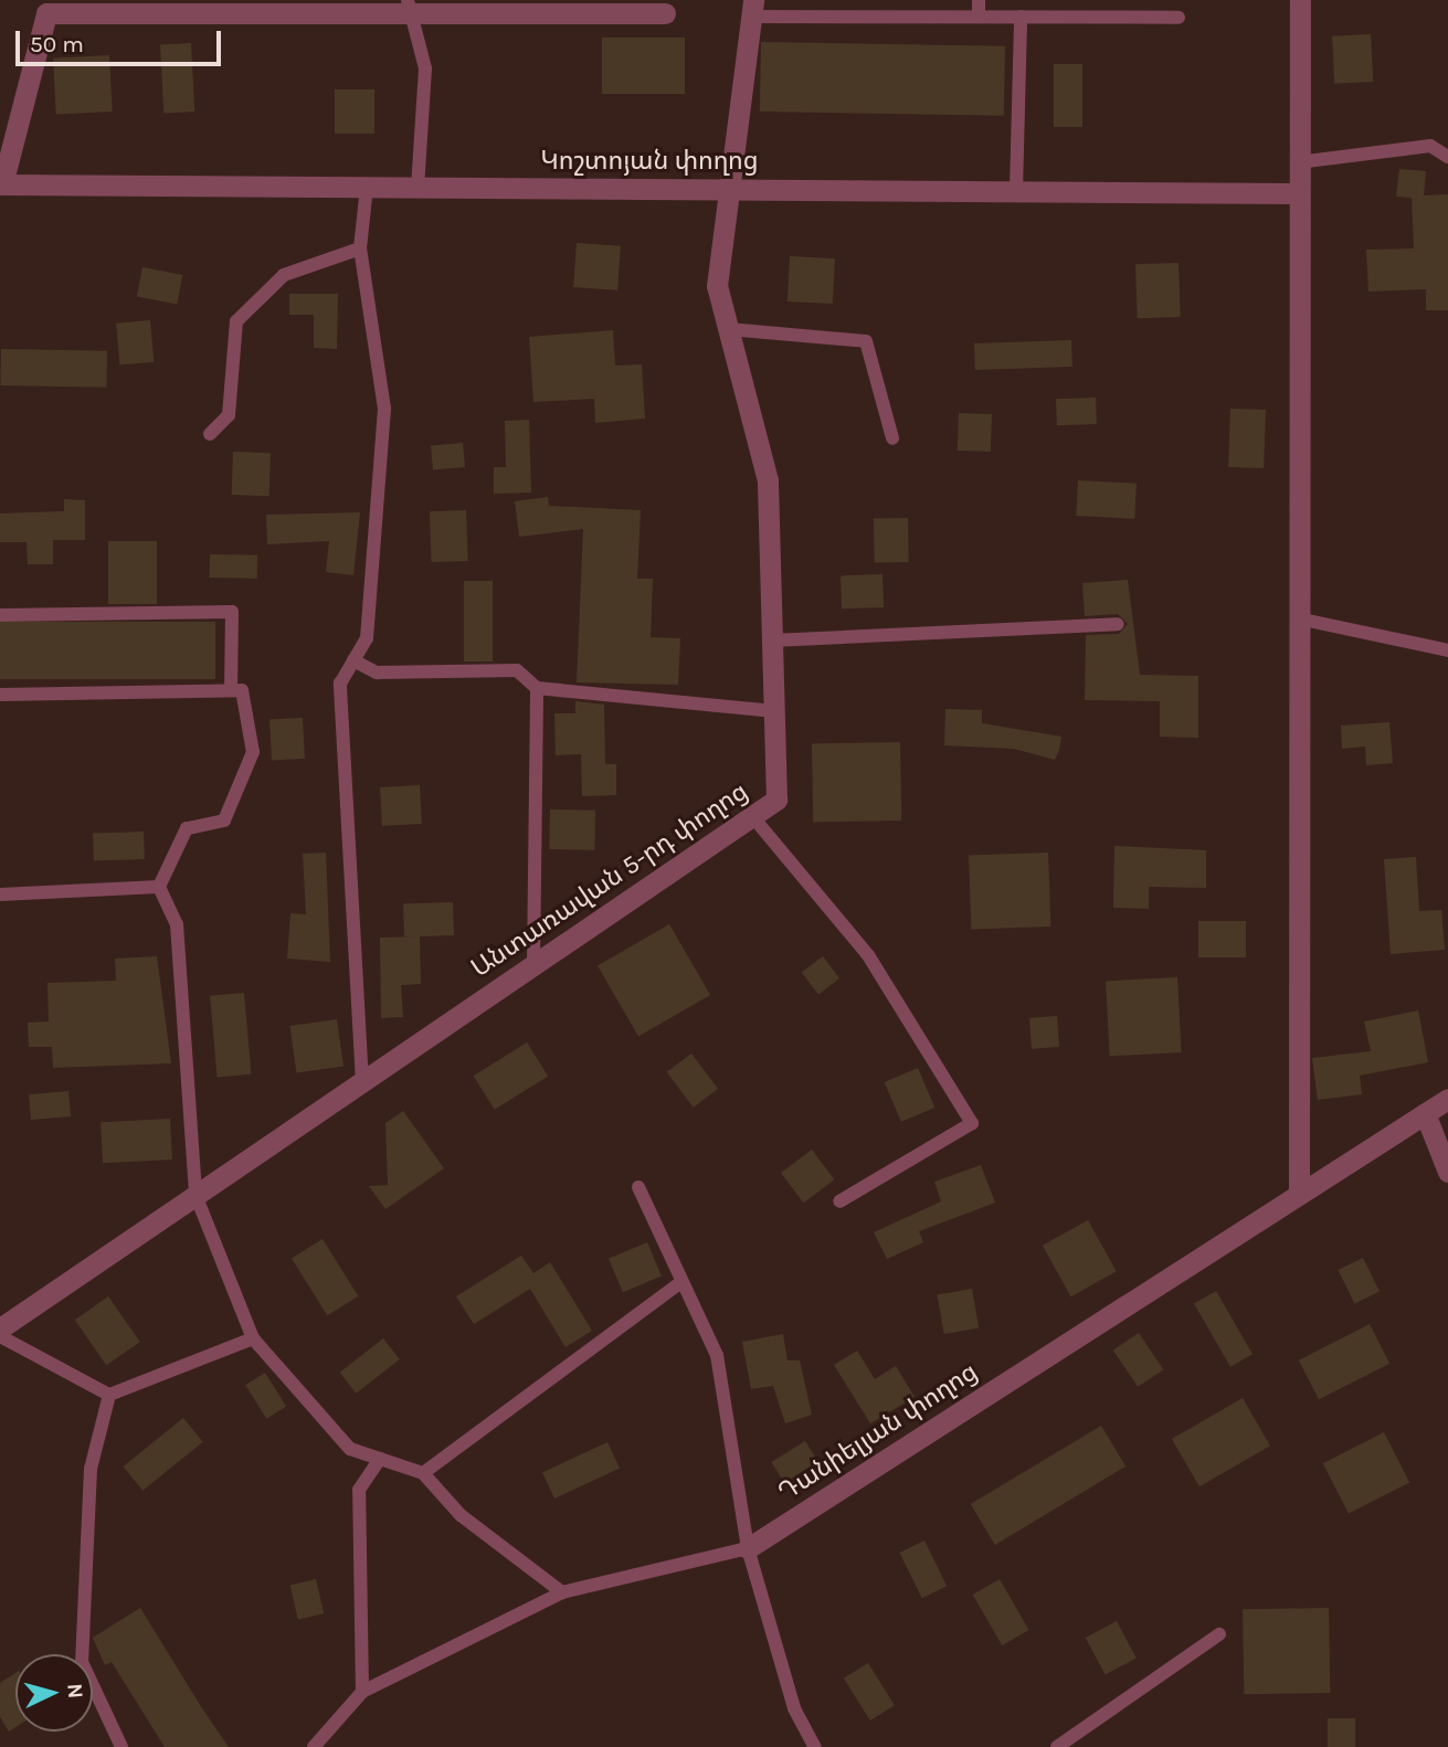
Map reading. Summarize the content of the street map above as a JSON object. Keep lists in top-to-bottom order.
{
  "streets": {
    "street": ["Կոշտոյան փողոց", "Անտառավան 5-րդ փողոց", "Դանիելյան փողոց"]
  },
  "crossings": [
    ["Կոշտոյան փողոց", "Անտառավան 5-րդ փողոց"]
  ],
  "scale_bar": "50 m",
  "north": "right"
}
